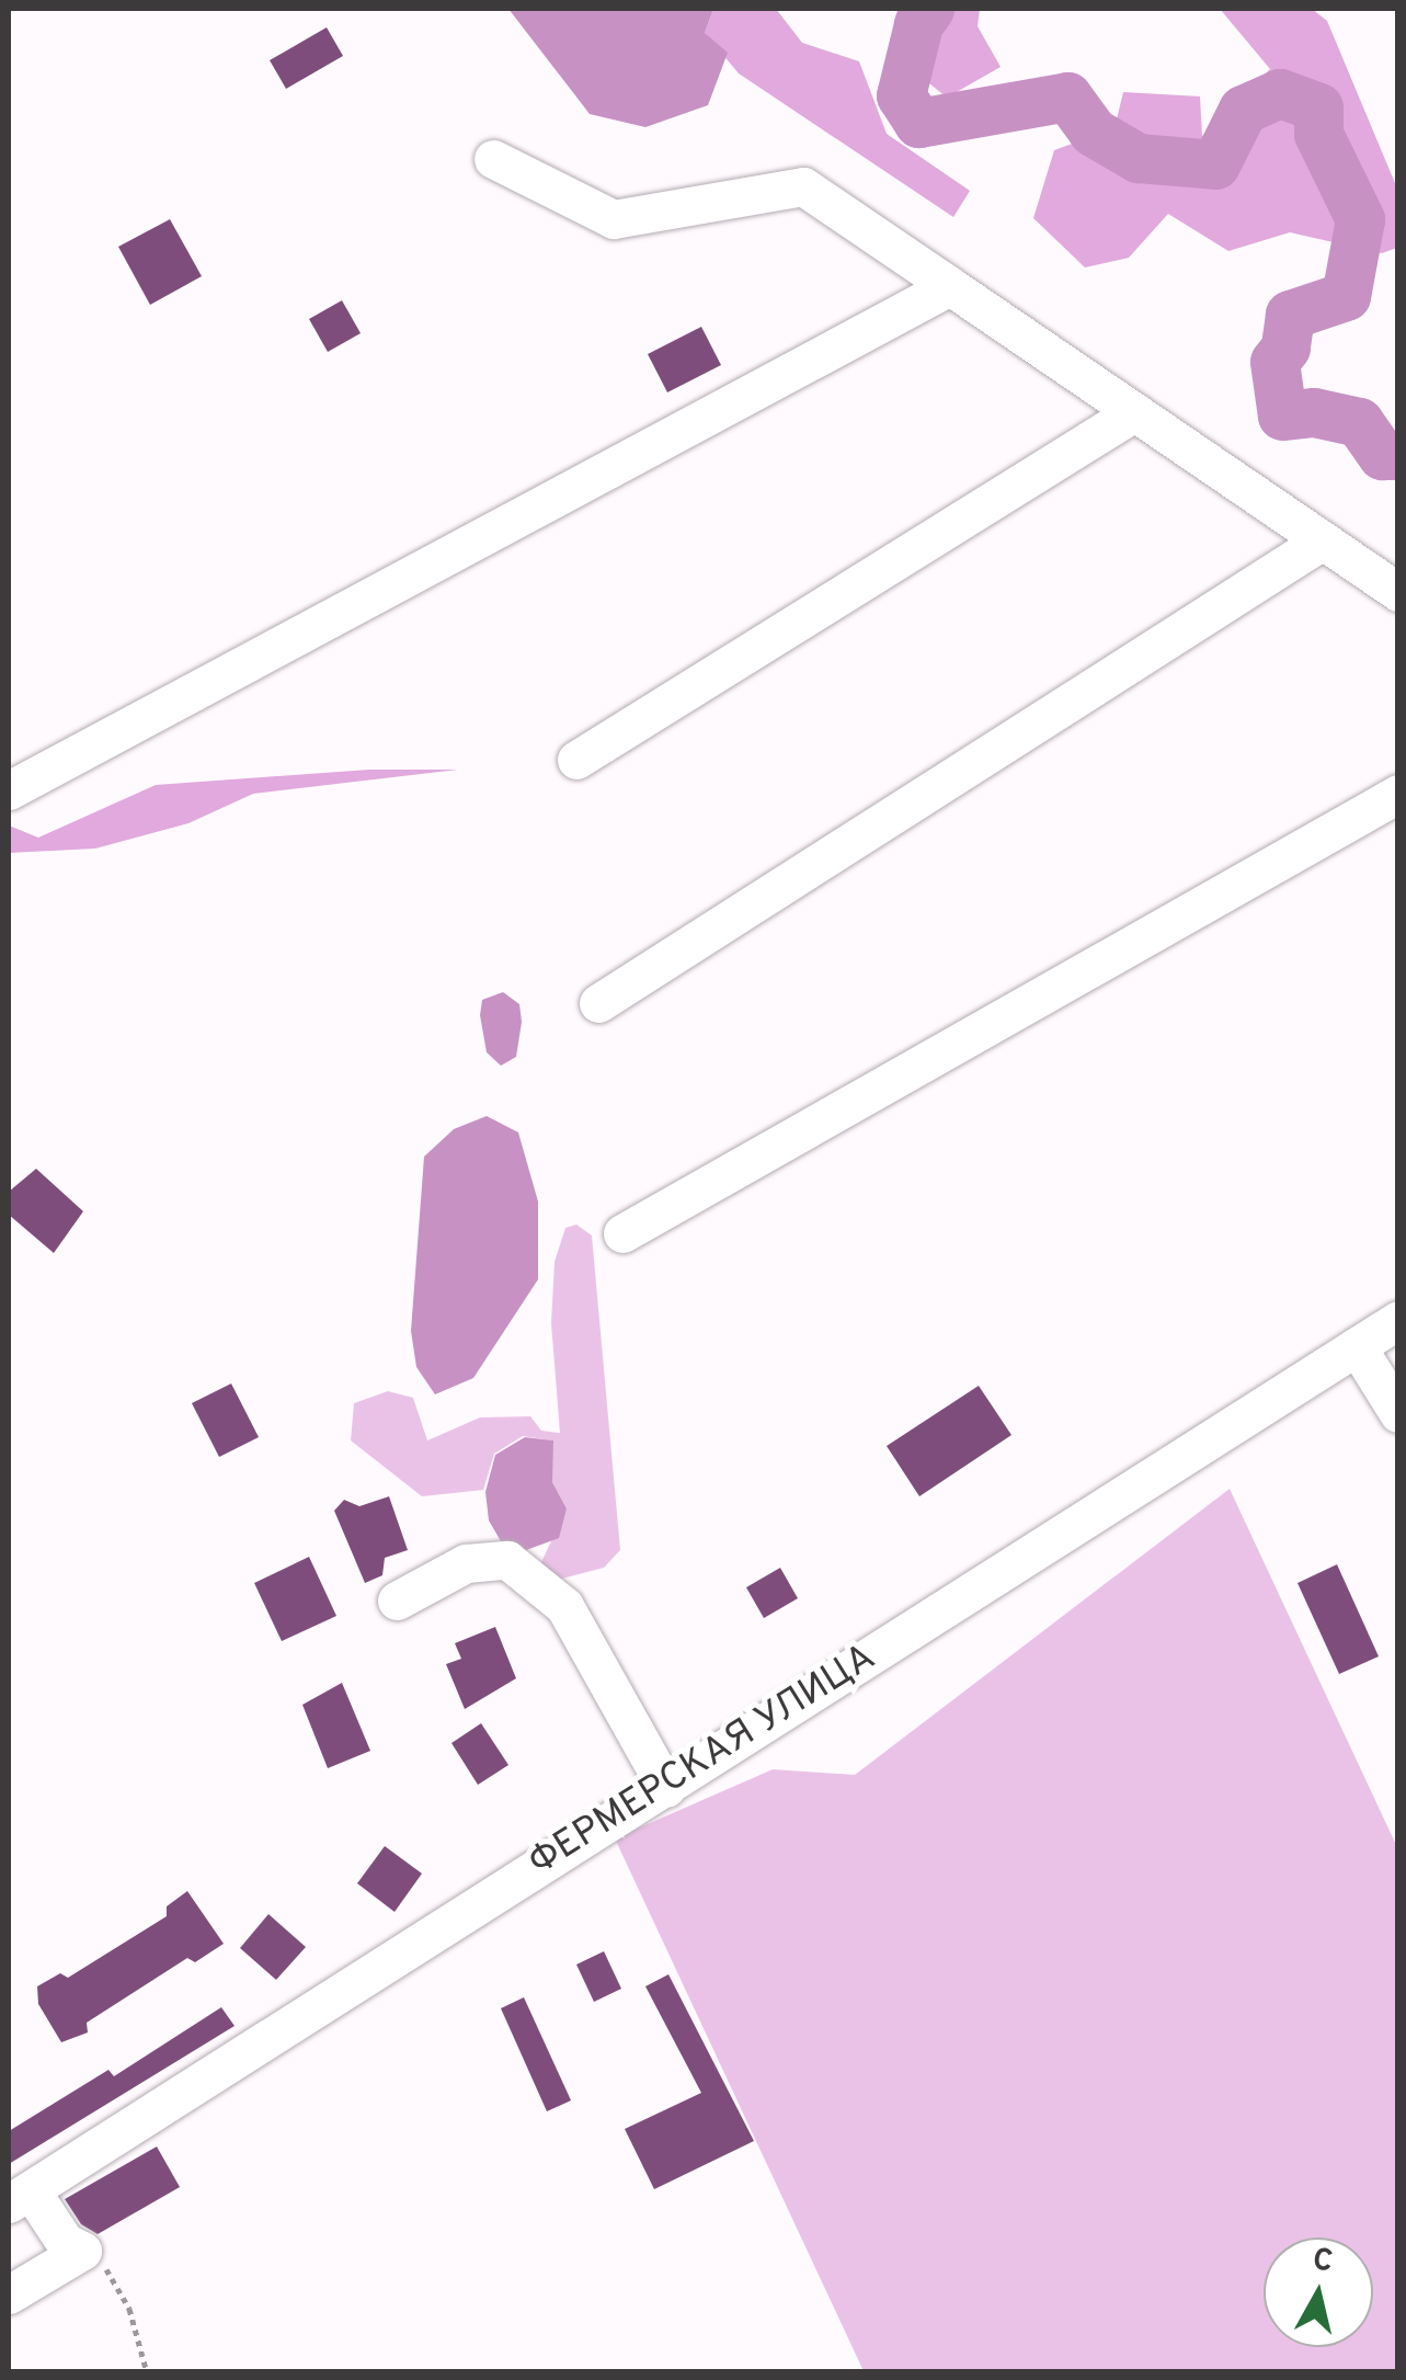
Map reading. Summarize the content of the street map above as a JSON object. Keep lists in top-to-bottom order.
{
  "streets": {
    "street": ["ФЕРМЕРСКАЯ УЛИЦА"]
  },
  "north": "top"
}
